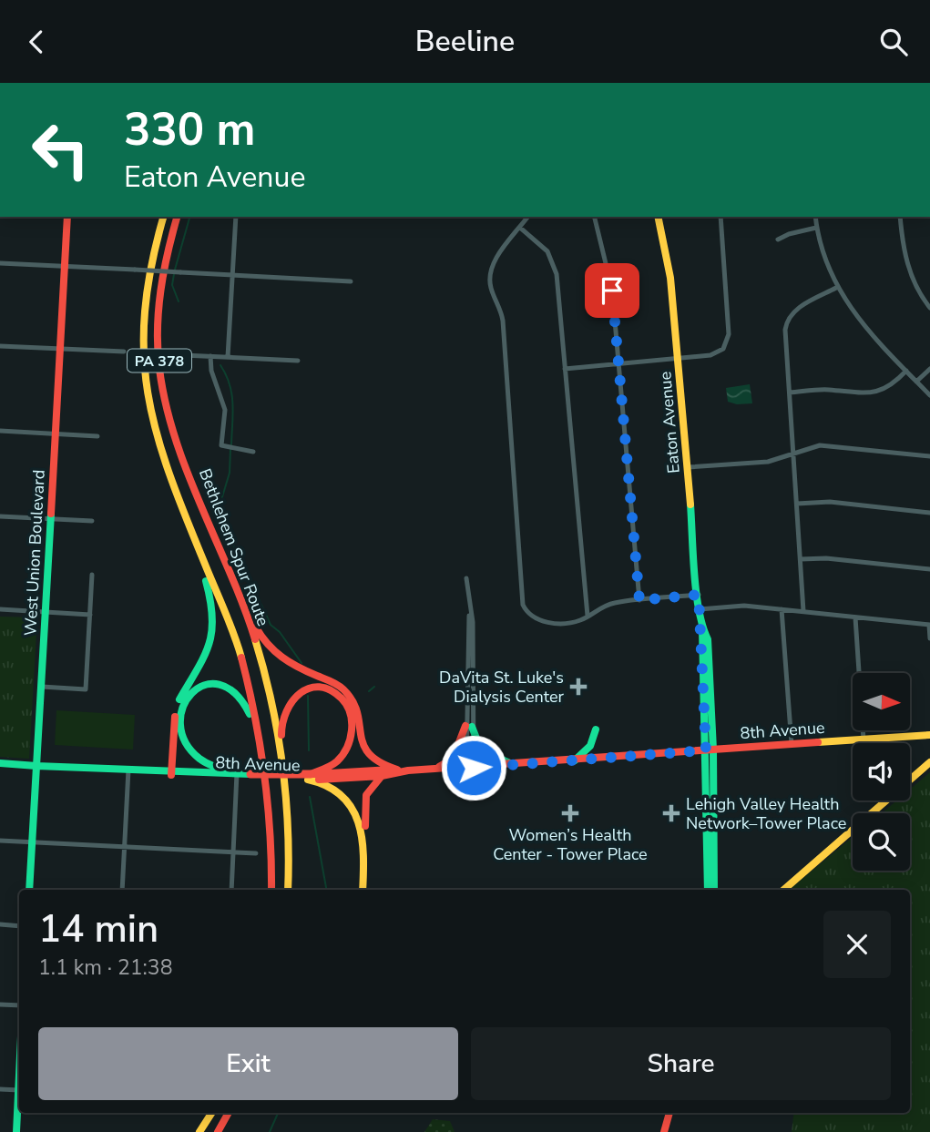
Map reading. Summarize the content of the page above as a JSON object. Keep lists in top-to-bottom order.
{
  "streets": {
    "main road": [
      "PA 378",
      "Eaton Avenue",
      "Bethlehem Spur Route",
      "West Union Boulevard",
      "8th Avenue"
    ]
  },
  "crossings": [
    ["Eaton Avenue", "8th Avenue"],
    ["West Union Boulevard", "8th Avenue"]
  ],
  "places": {
    "health": ["DaVita St. Luke's Dialysis Center", "Women’s Health Center - Tower Place", "Lehigh Valley Health Network–Tower Place"]
  },
  "north": "right",
  "page": {
    "header": "Beeline",
    "turn": ["330 m", "Eaton Avenue"],
    "heading": ["14 min", "1.1 km · 21:38"],
    "buttons": ["Exit", "Share"]
  }
}
